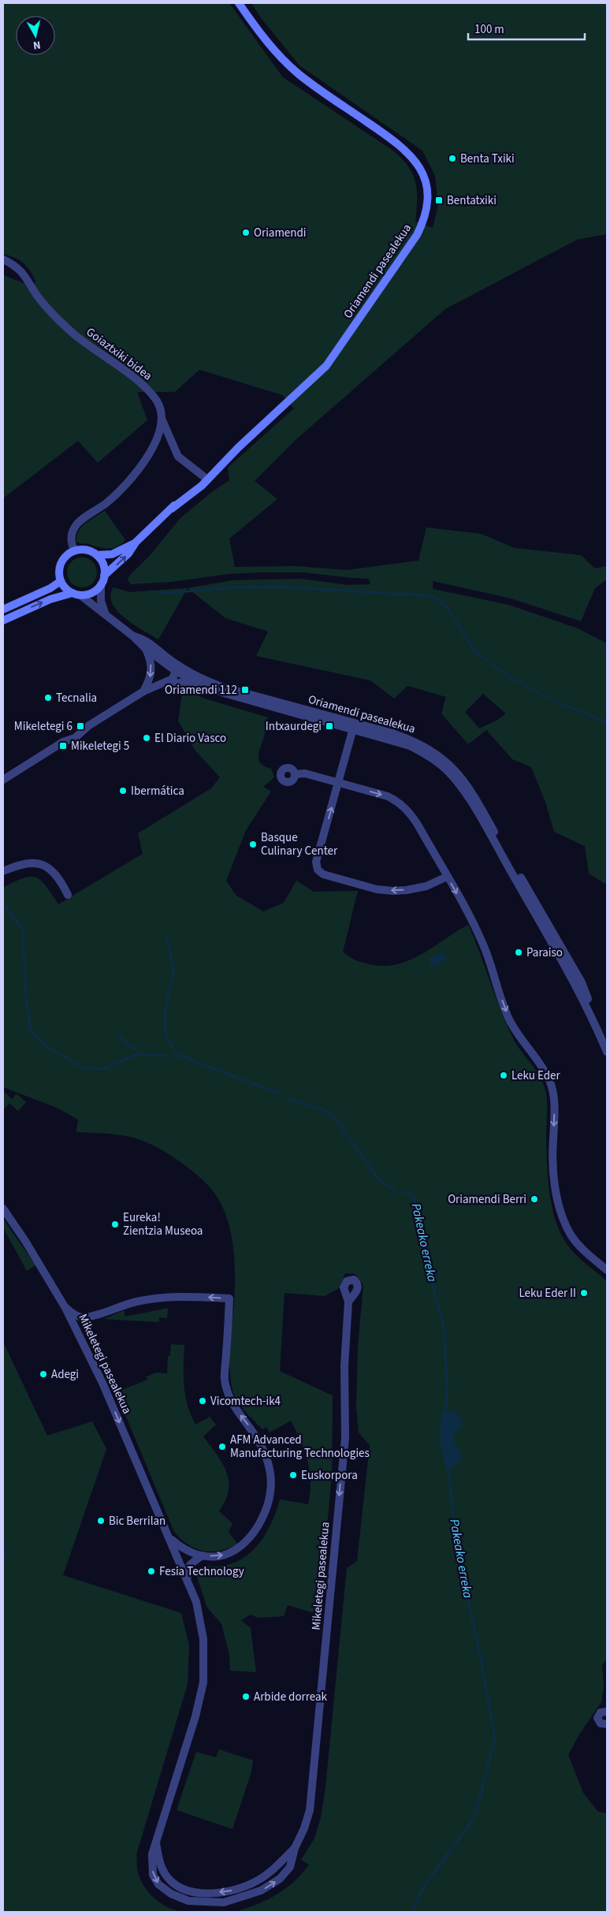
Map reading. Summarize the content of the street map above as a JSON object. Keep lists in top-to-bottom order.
{
  "streets": {
    "main road": ["Oriamendi pasealekua"],
    "street": ["Goiaztxiki bidea", "Mikeletegi pasealekua"]
  },
  "crossings": [
    ["Oriamendi pasealekua", "Goiaztxiki bidea"]
  ],
  "water": ["Pakeako erreka"],
  "places": {
    "other": [
      "Benta Txiki",
      "Oriamendi",
      "Tecnalia",
      "El Diario Vasco",
      "Ibermática",
      "Basque Culinary Center",
      "Paraiso",
      "Leku Eder",
      "Oriamendi Berri",
      "Eureka! Zientzia Museoa",
      "Leku Eder II",
      "Adegi",
      "Vicomtech-ik4",
      "AFM Advanced Manufacturing Technologies",
      "Euskorpora",
      "Bic Berrilan",
      "Fesia Technology",
      "Arbide dorreak"
    ],
    "transit": [
      "Bentatxiki",
      "Oriamendi 112",
      "Mikeletegi 6",
      "Intxaurdegi",
      "Mikeletegi 5"
    ]
  },
  "scale_bar": "100 m",
  "north": "bottom"
}
